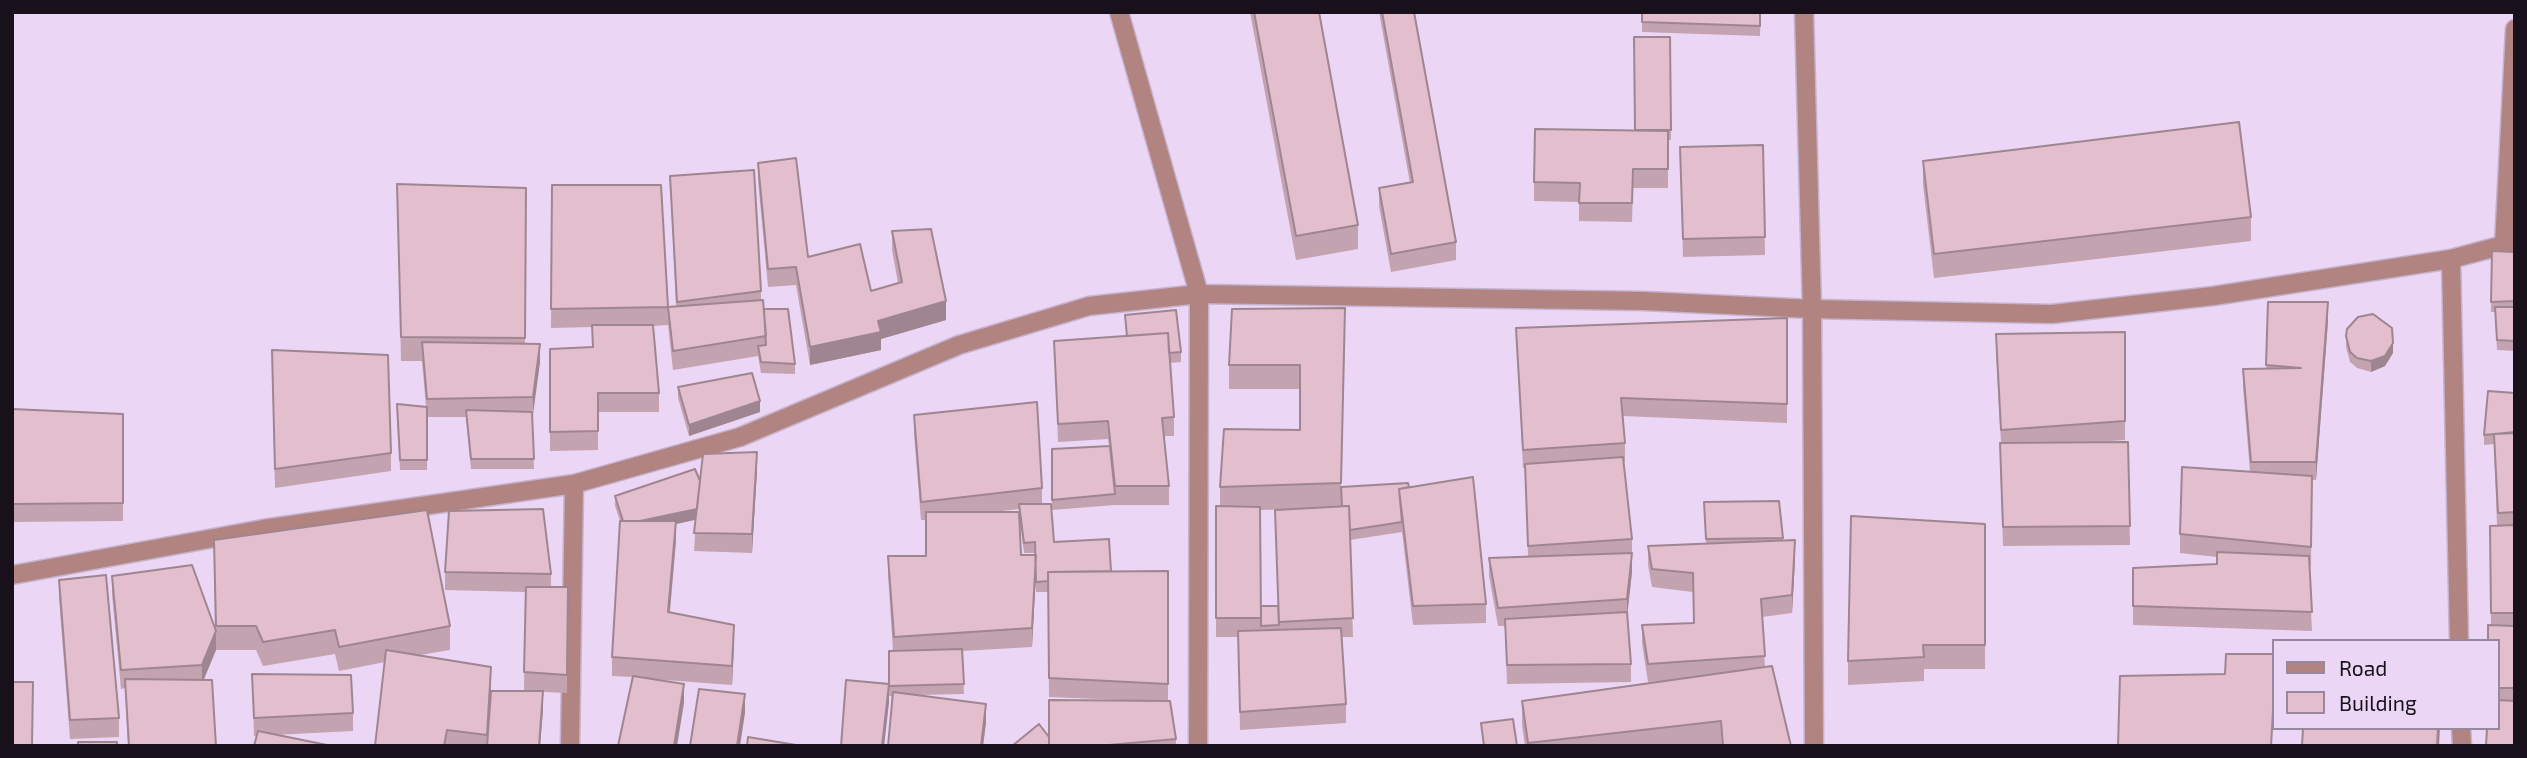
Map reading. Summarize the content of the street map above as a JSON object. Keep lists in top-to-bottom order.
{
  "legend": ["Road", "Building"]
}
